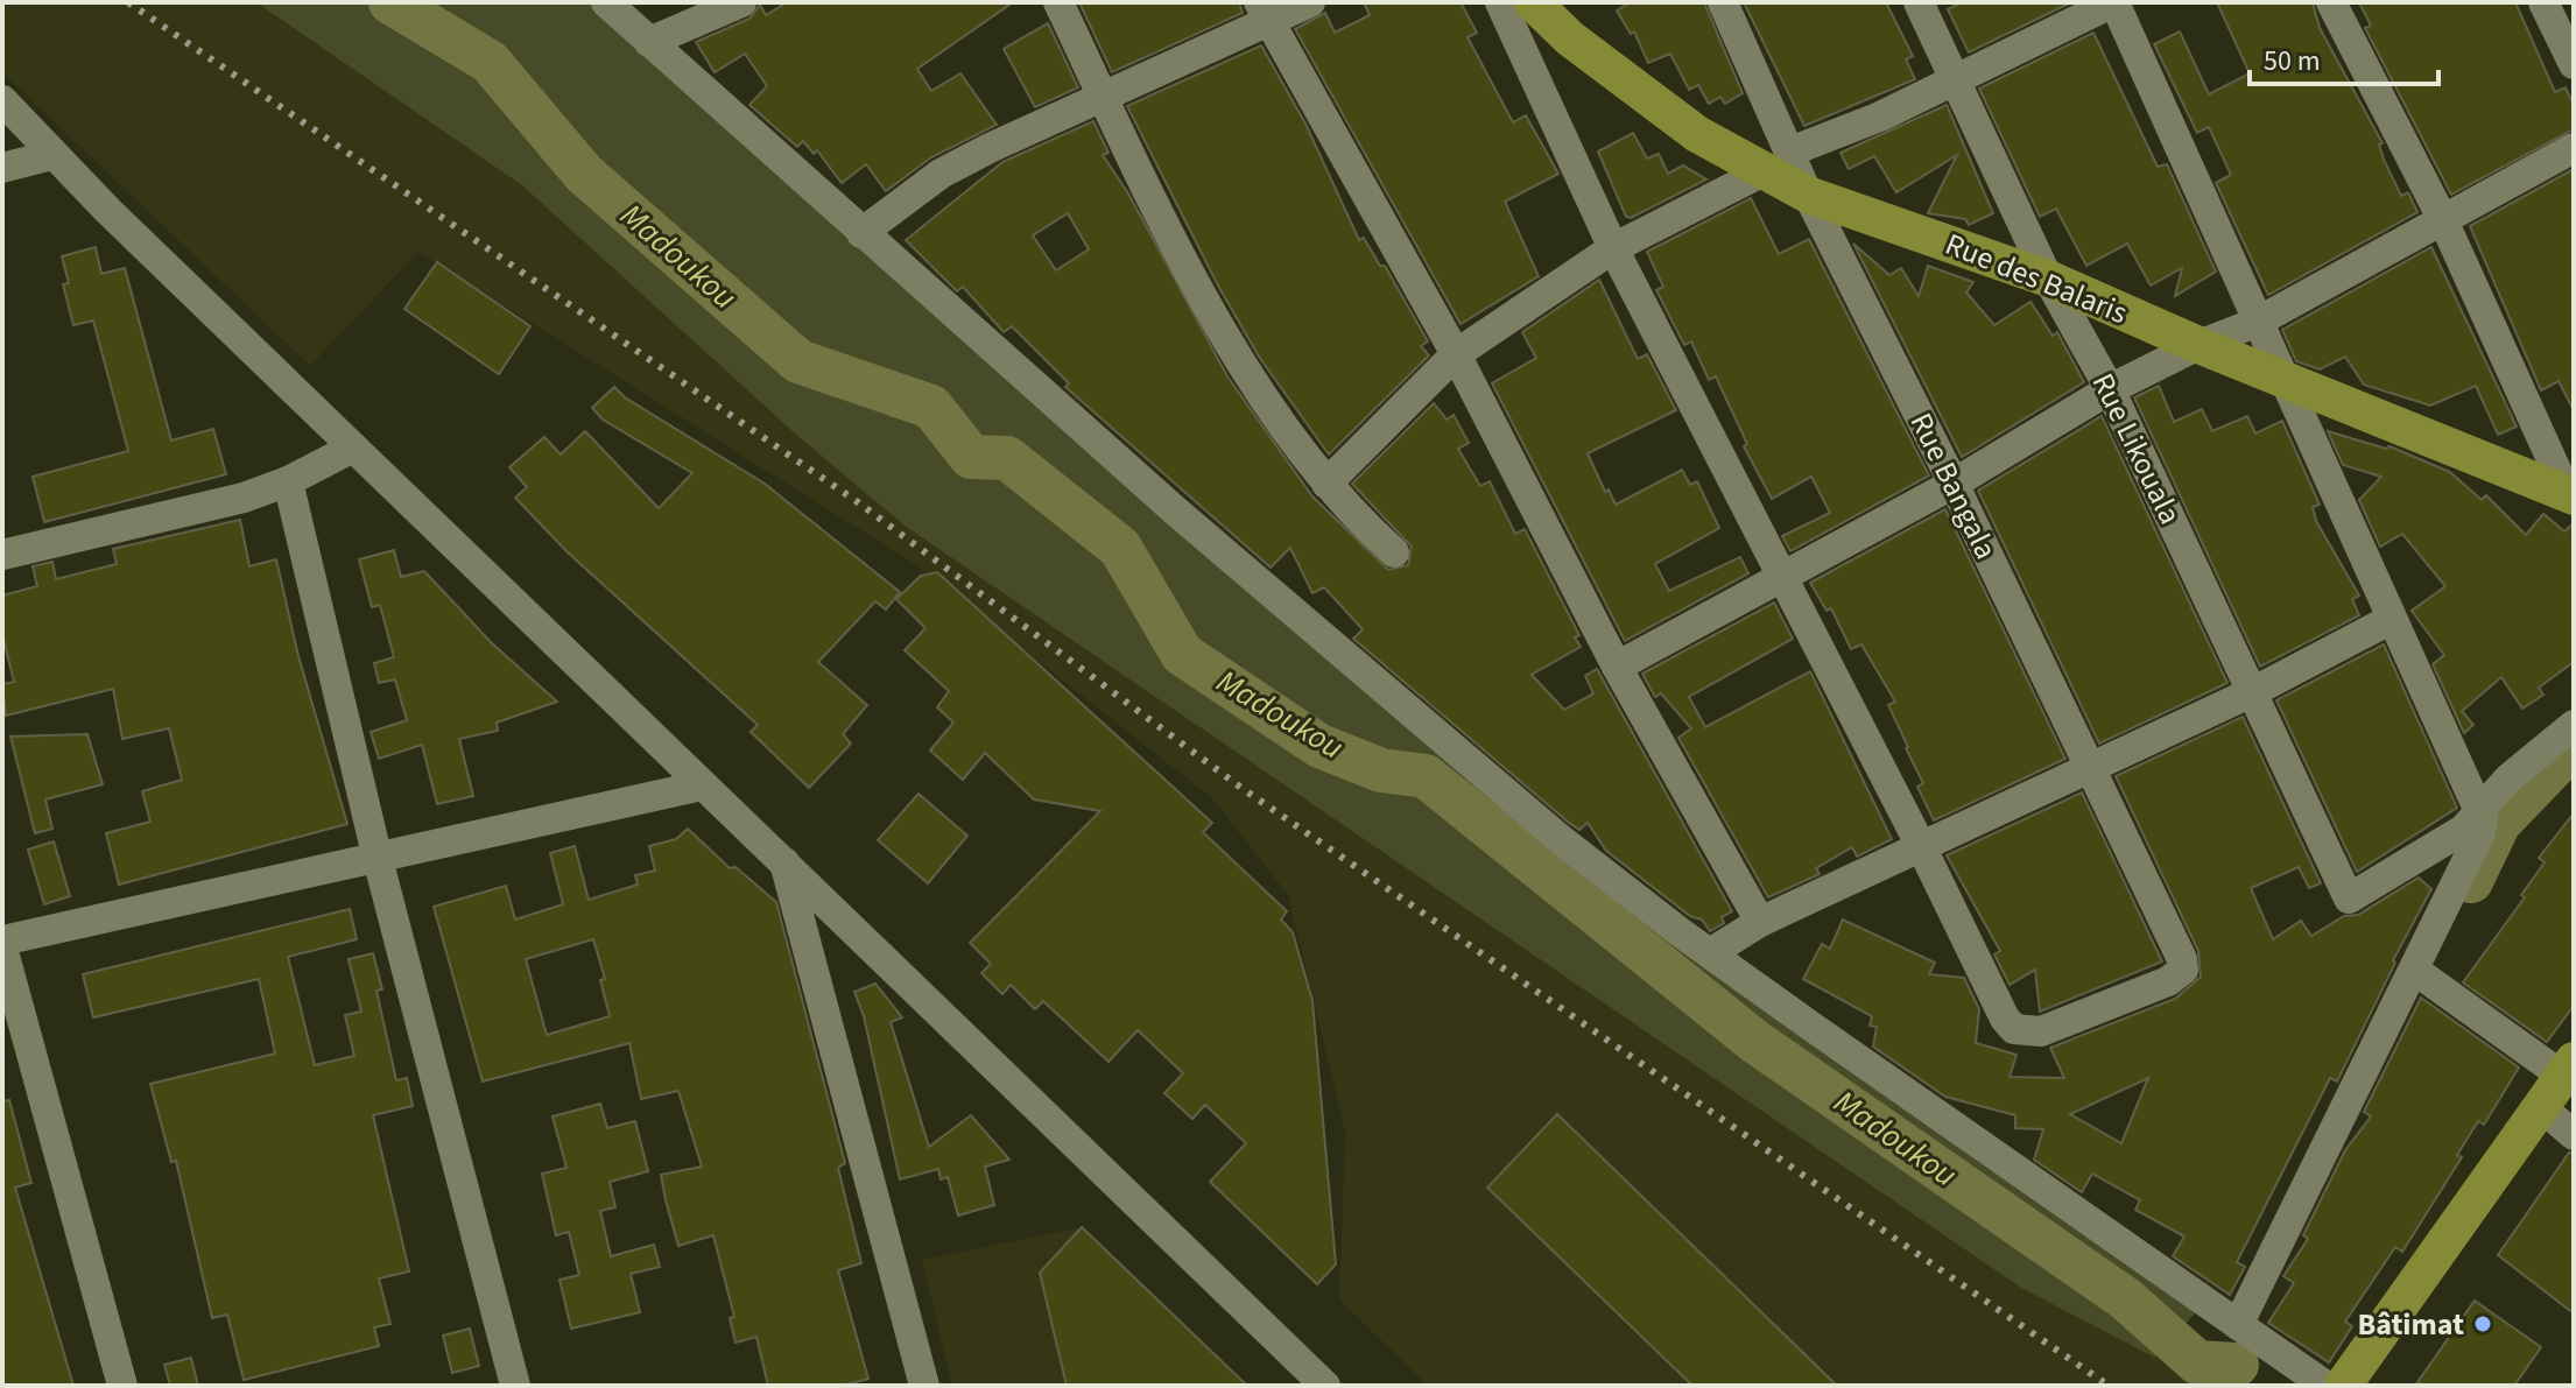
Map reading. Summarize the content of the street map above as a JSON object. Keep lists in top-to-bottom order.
{
  "streets": {
    "main road": ["Rue des Balaris"],
    "street": ["Rue Likouala", "Rue Bangala"]
  },
  "crossings": [
    ["Rue des Balaris", "Rue Likouala"],
    ["Rue des Balaris", "Rue Bangala"]
  ],
  "water": ["Madoukou"],
  "places": ["Bâtimat"],
  "scale_bar": "50 m"
}
